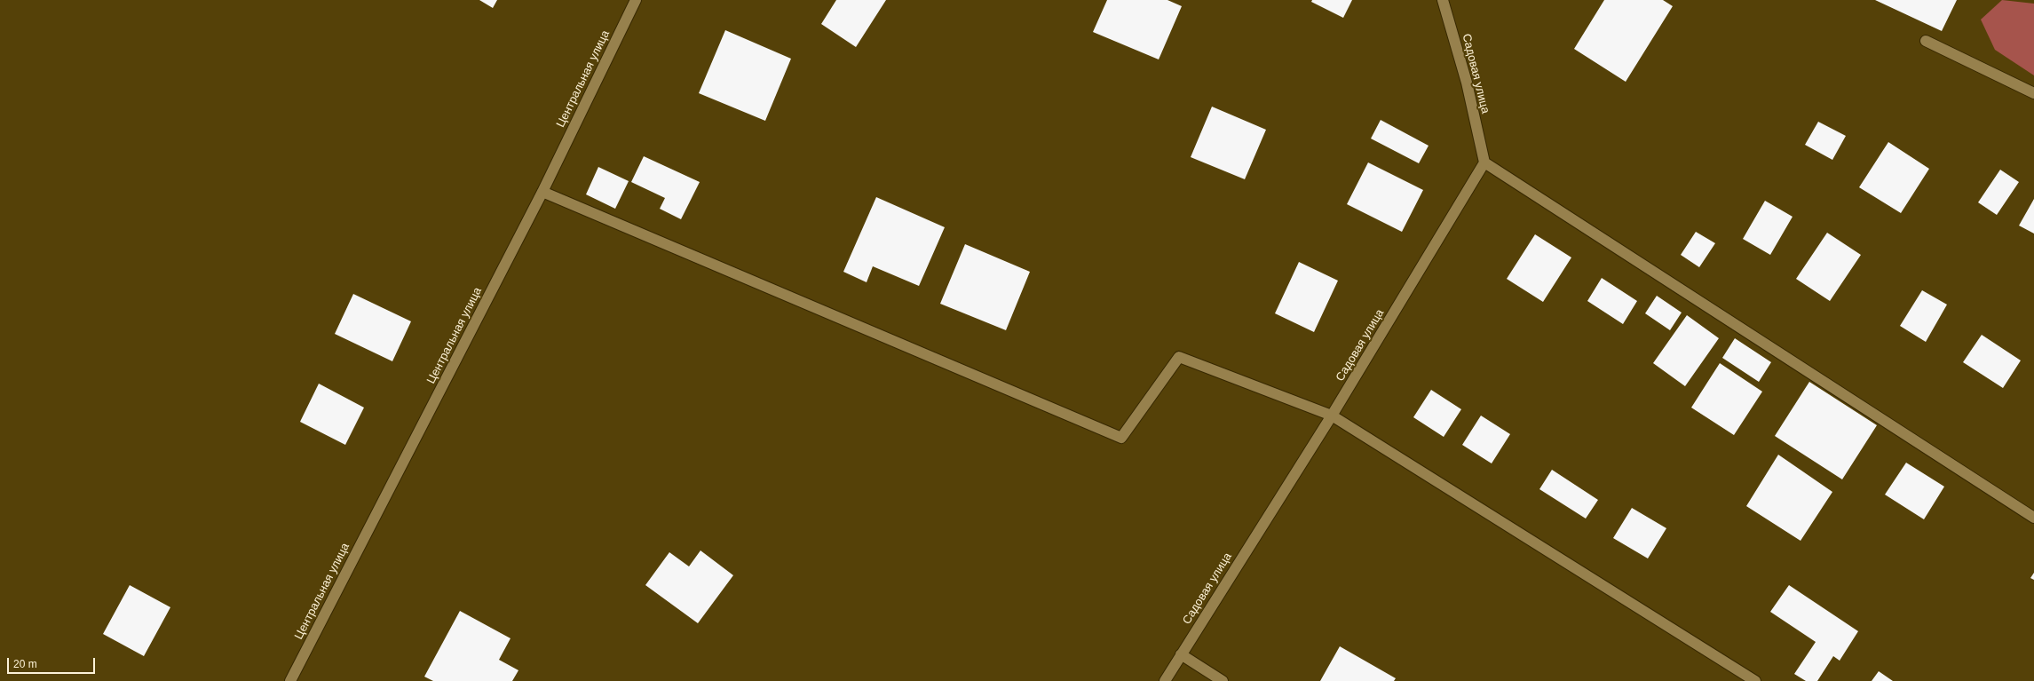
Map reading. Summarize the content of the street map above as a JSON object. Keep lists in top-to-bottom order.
{
  "streets": {
    "street": ["Садовая улица", "Центральная улица"]
  },
  "scale_bar": "20 m"
}
